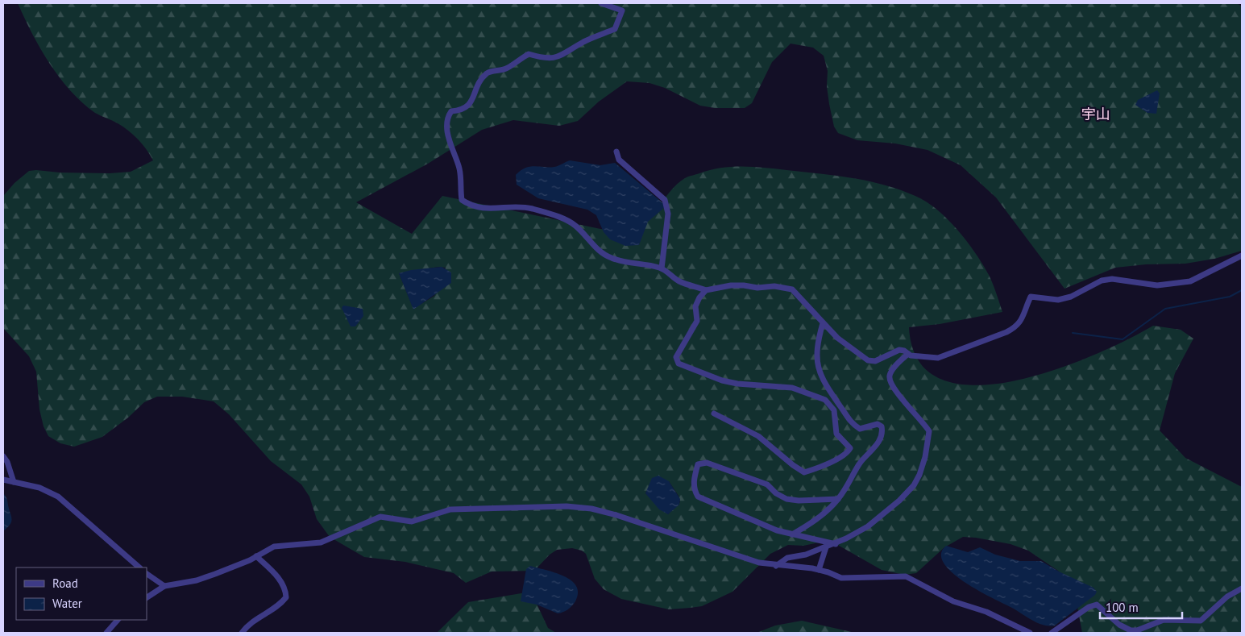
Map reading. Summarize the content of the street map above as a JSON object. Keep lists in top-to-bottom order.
{
  "districts": ["宇山"],
  "legend": ["Road", "Water"],
  "scale_bar": "100 m"
}
